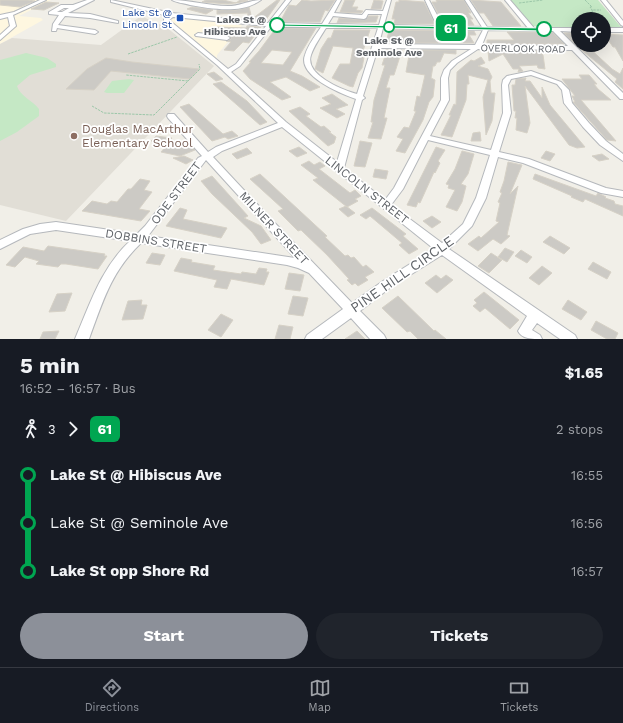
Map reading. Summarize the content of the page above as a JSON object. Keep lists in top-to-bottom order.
{
  "streets": {
    "street": [
      "OVERLOOK ROAD",
      "LINCOLN STREET",
      "ODE STREET",
      "MILNER STREET",
      "DOBBINS STREET",
      "PINE HILL CIRCLE"
    ]
  },
  "crossings": [
    ["LINCOLN STREET", "ODE STREET"],
    ["LINCOLN STREET", "PINE HILL CIRCLE"],
    ["ODE STREET", "MILNER STREET"],
    ["ODE STREET", "DOBBINS STREET"],
    ["MILNER STREET", "DOBBINS STREET"],
    ["MILNER STREET", "PINE HILL CIRCLE"]
  ],
  "places": {
    "transit": ["Lake St @ Lincoln St"],
    "other": ["Lake St @ Hibiscus Ave", "Lake St @ Seminole Ave", "Douglas MacArthur Elementary School"]
  },
  "lines": ["bus line 61"],
  "page": {
    "on_map": "61",
    "heading": ["5 min", "16:52 – 16:57 · Bus", "$1.65"],
    "legs": ["3", "61", "2 stops"],
    "list": [
      {
        "name": "Lake St @ Hibiscus Ave",
        "value": "16:55"
      },
      {
        "name": "Lake St @ Seminole Ave",
        "value": "16:56"
      },
      {
        "name": "Lake St opp Shore Rd",
        "value": "16:57"
      }
    ],
    "buttons": ["Start", "Tickets"],
    "tabs": ["Directions", "Map", "Tickets"]
  }
}
